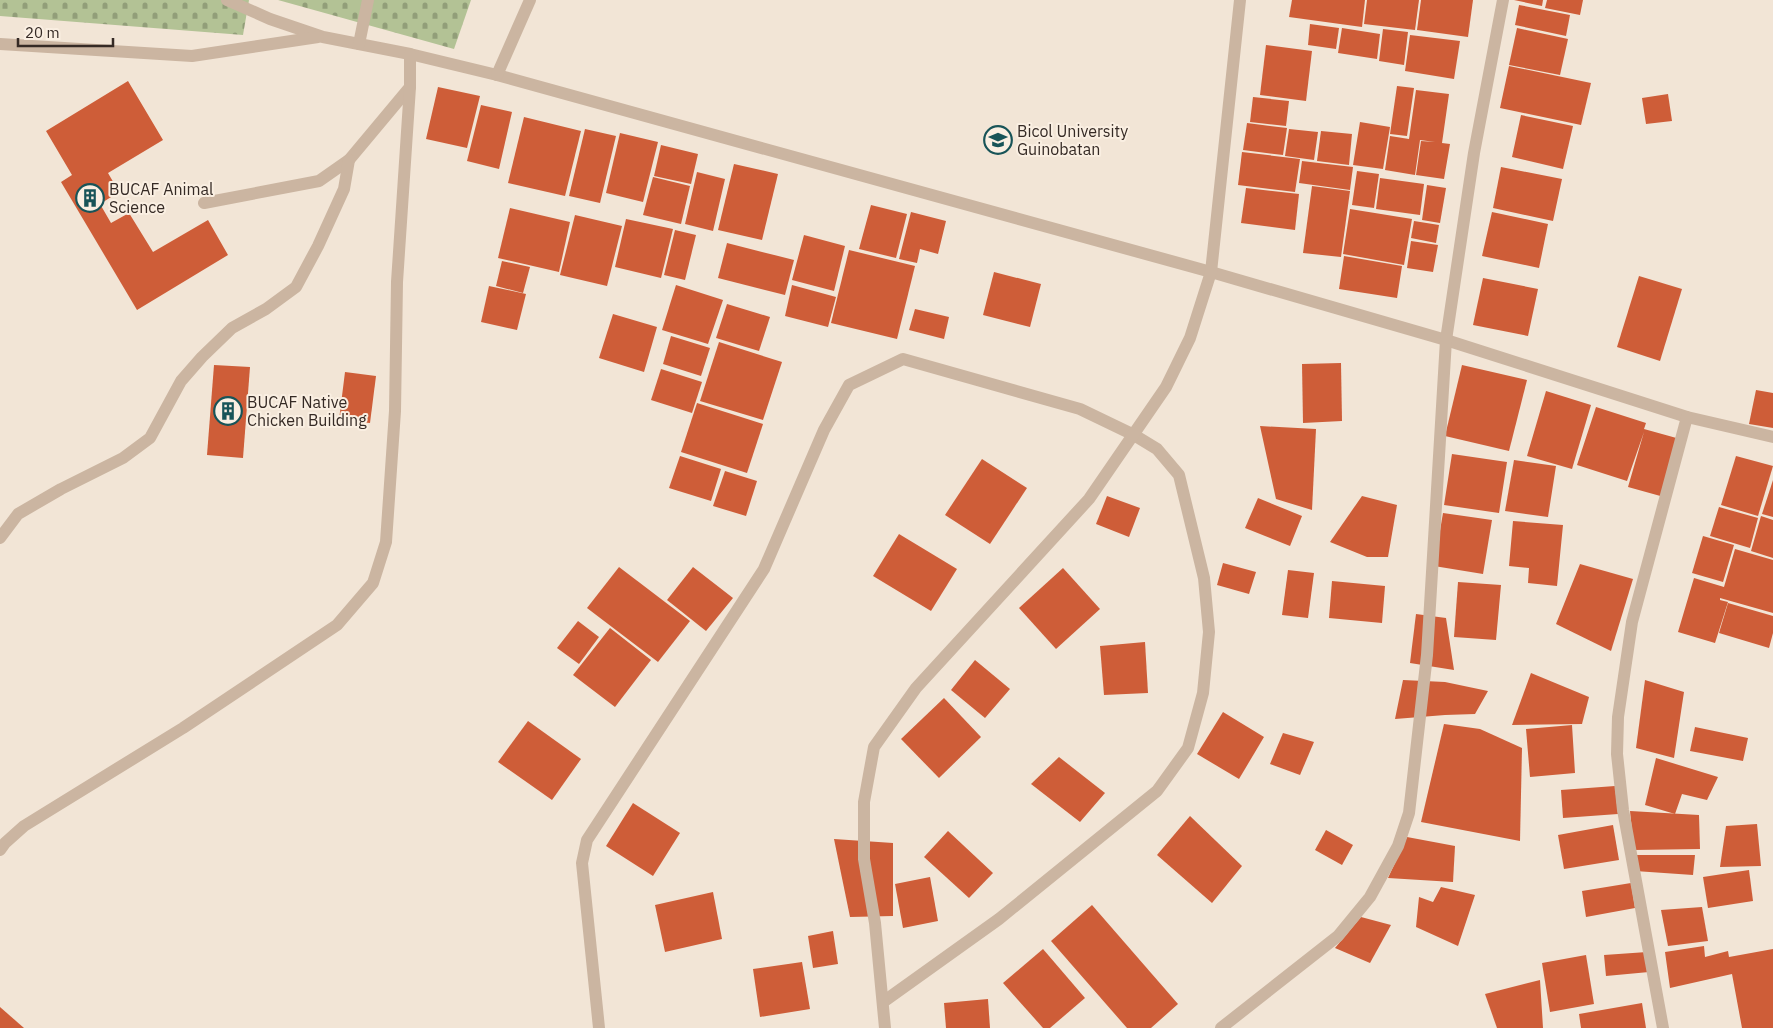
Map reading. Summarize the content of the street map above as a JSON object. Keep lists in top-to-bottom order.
{
  "places": {
    "school or university": ["Bicol University Guinobatan"],
    "building": ["BUCAF Animal Science", "BUCAF Native Chicken Building"]
  },
  "scale_bar": "20 m"
}
